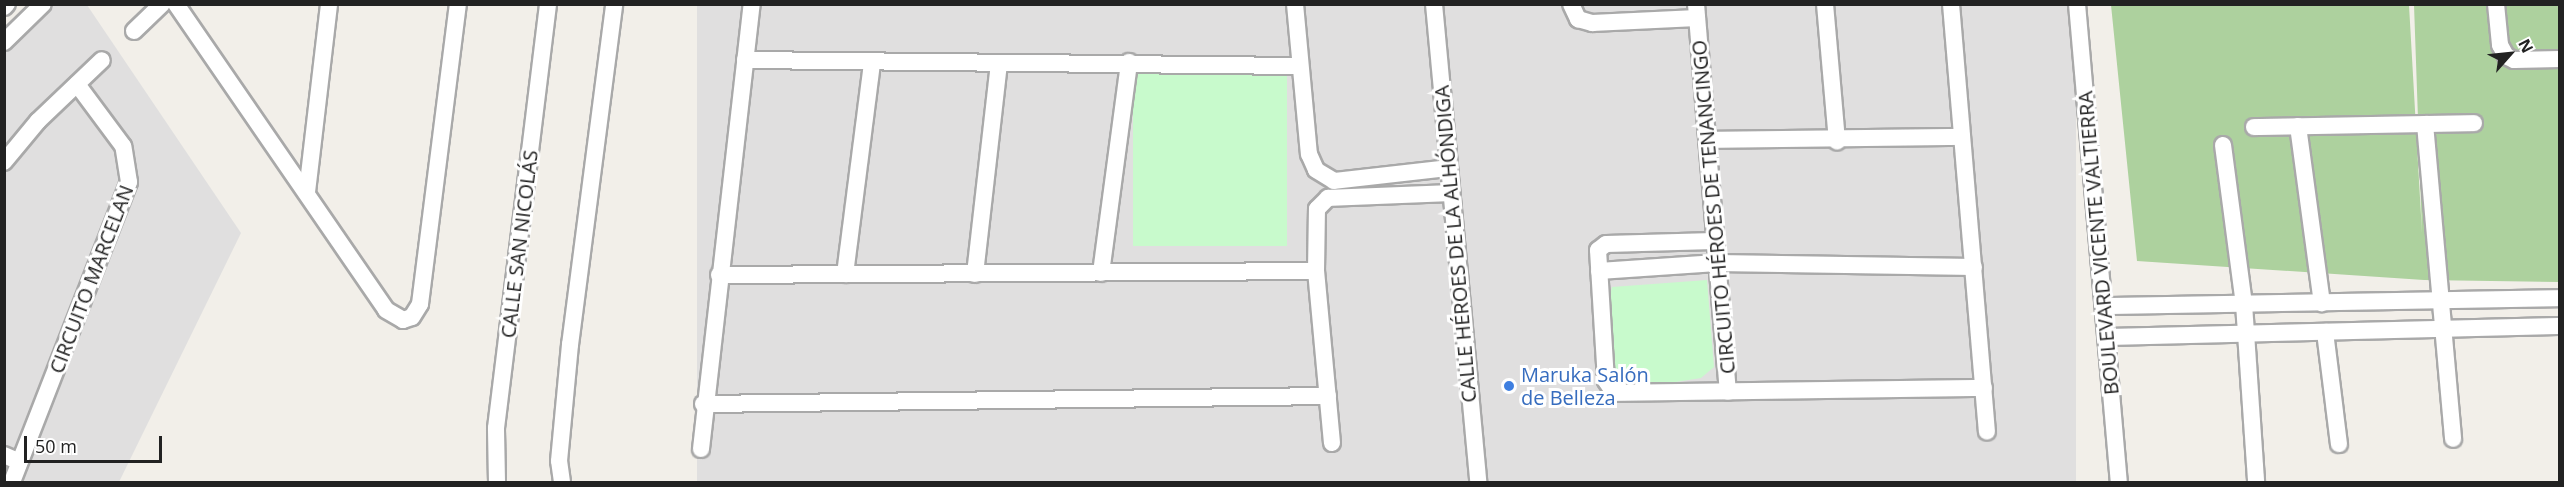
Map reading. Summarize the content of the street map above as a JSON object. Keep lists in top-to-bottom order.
{
  "streets": {
    "street": [
      "CIRCUITO HÉROES DE TENANCINGO",
      "BOULEVARD VICENTE VALTIERRA",
      "CALLE SAN NICOLÁS",
      "CALLE HÉROES DE LA ALHÓNDIGA",
      "CIRCUITO MARCELAN"
    ]
  },
  "places": ["Maruka Salón de Belleza"],
  "scale_bar": "50 m",
  "north": "top right"
}
